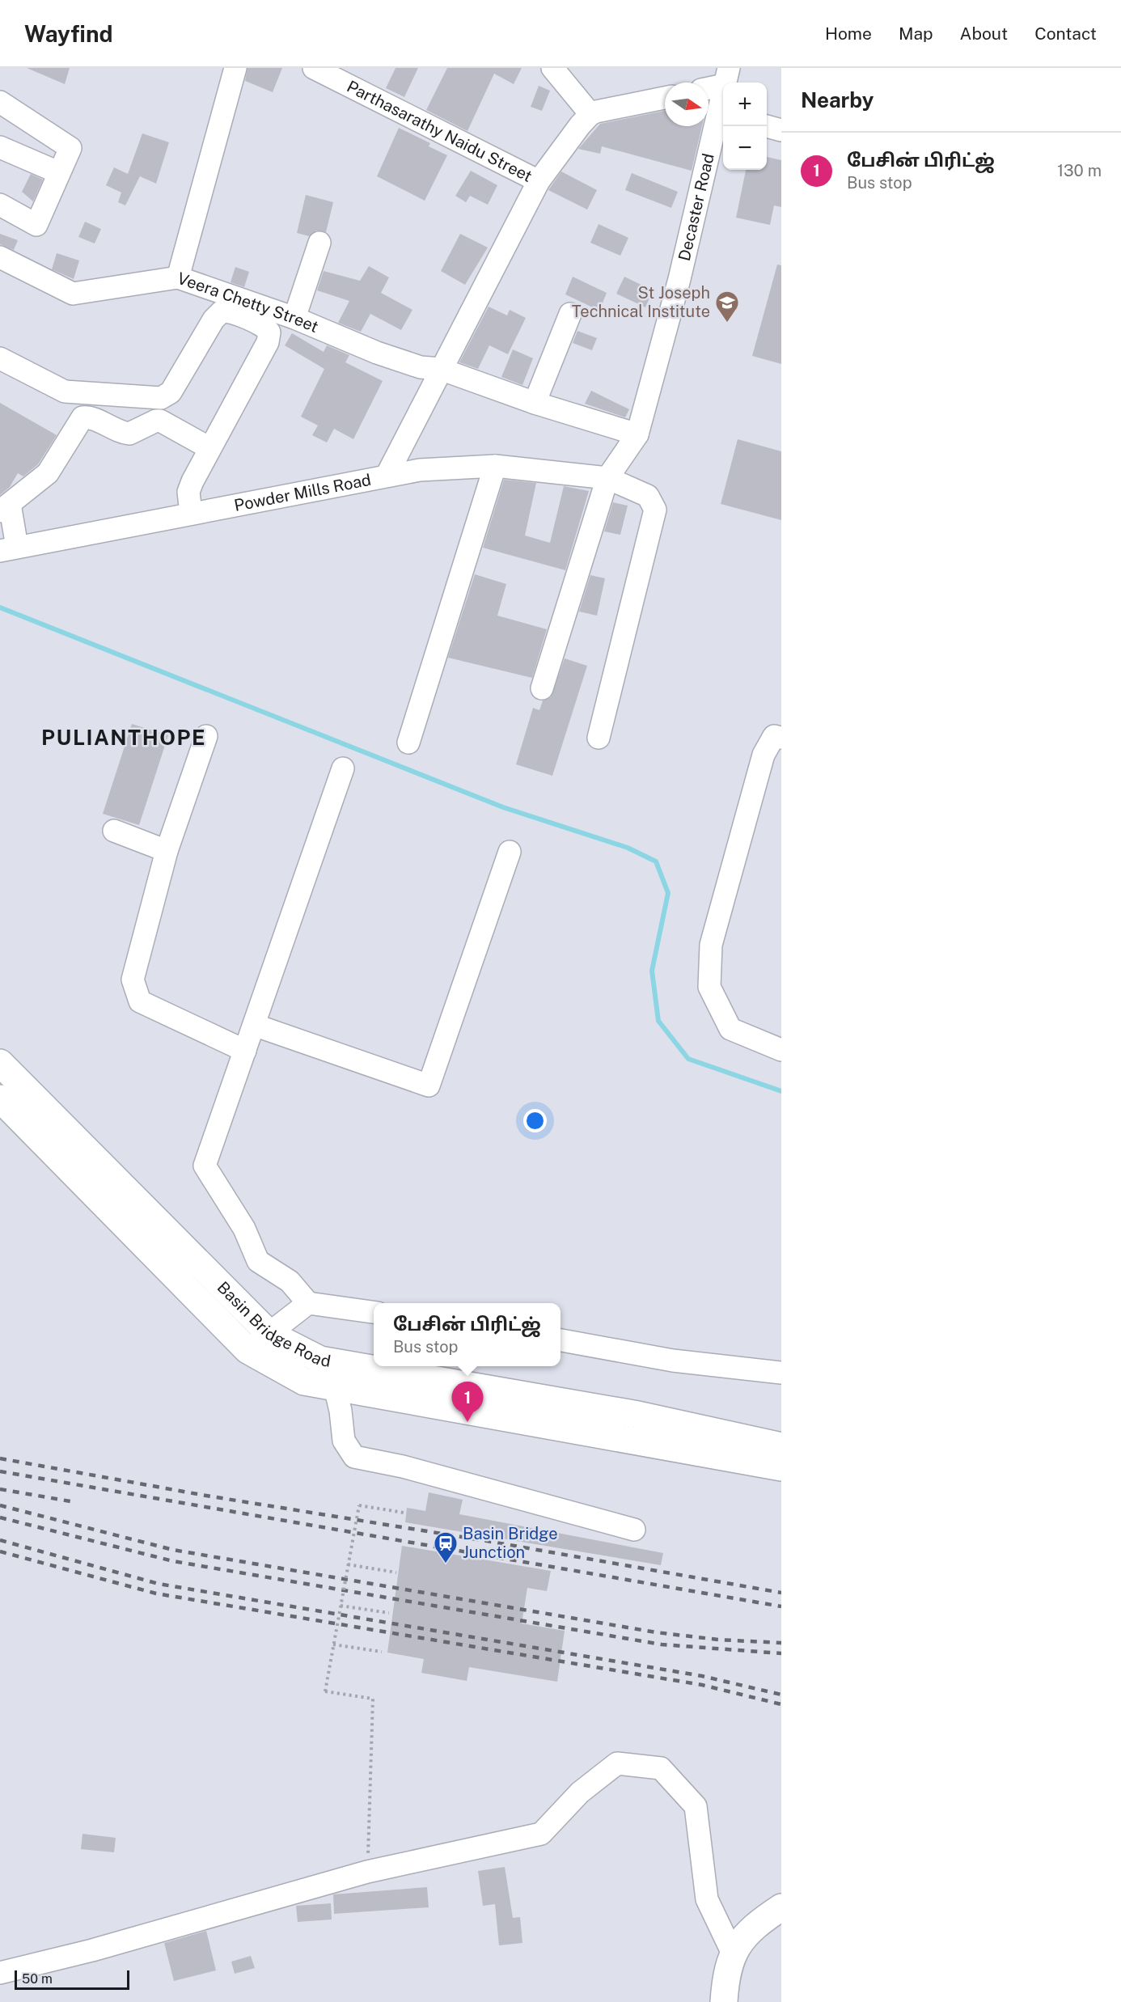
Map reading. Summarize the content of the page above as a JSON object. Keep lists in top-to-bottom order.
{
  "streets": {
    "main road": ["Basin Bridge Road"],
    "street": [
      "Parthasarathy Naidu Street",
      "Decaster Road",
      "Veera Chetty Street",
      "Powder Mills Road"
    ]
  },
  "crossings": [
    ["Decaster Road", "Veera Chetty Street"],
    ["Decaster Road", "Powder Mills Road"]
  ],
  "districts": ["PULIANTHOPE"],
  "places": {
    "school or university": ["St Joseph Technical Institute"],
    "station": ["Basin Bridge Junction"]
  },
  "scale_bar": "50 m",
  "north": "right",
  "page": {
    "header": "Wayfind",
    "nav": [
      "Home",
      "Map",
      "About",
      "Contact"
    ],
    "heading": "Nearby",
    "map_buttons": ["+", "−"],
    "list": [
      {
        "mark": "1",
        "name": "பேசின் பிரிட்ஜ்",
        "note": "Bus stop",
        "value": "130 m"
      }
    ],
    "popup": ["பேசின் பிரிட்ஜ்", "Bus stop"],
    "pins": "1",
    "scale": "50 m"
  }
}
